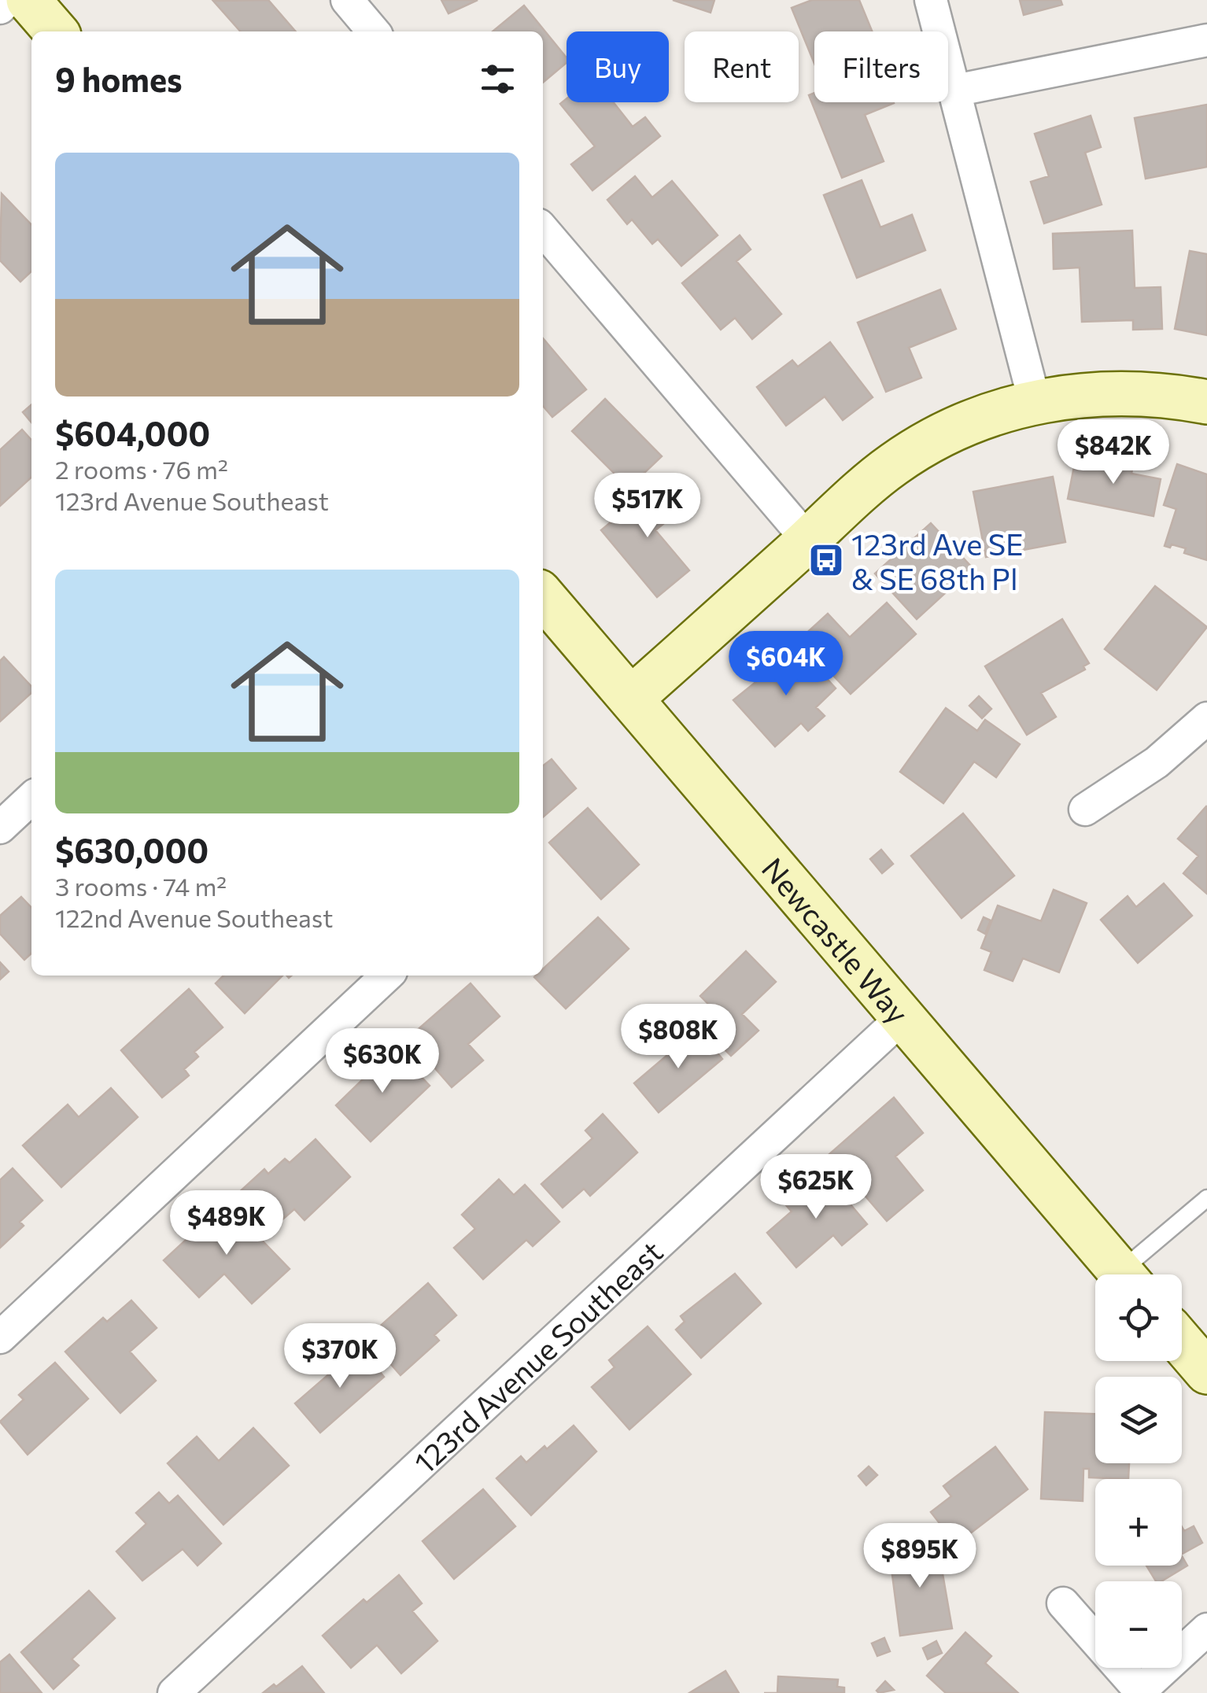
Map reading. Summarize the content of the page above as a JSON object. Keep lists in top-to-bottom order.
{
  "streets": {
    "main road": ["Newcastle Way"],
    "street": ["123rd Avenue Southeast"]
  },
  "crossings": [
    ["Newcastle Way", "123rd Avenue Southeast"]
  ],
  "places": {
    "bus stop": ["123rd Ave SE & SE 68th Pl"]
  },
  "page": {
    "chip": ["Buy", "Rent", "Filters"],
    "heading": "9 homes",
    "list": [
      {
        "name": "$604,000",
        "note": "2 rooms · 76 m² · 123rd Avenue Southeast"
      },
      {
        "name": "$630,000",
        "note": "3 rooms · 74 m² · 122nd Avenue Southeast"
      }
    ],
    "price": [
      "$842K",
      "$517K",
      "$604K",
      "$808K",
      "$630K",
      "$625K",
      "$489K",
      "$370K",
      "$895K"
    ],
    "map_buttons": ["+", "−"]
  }
}
